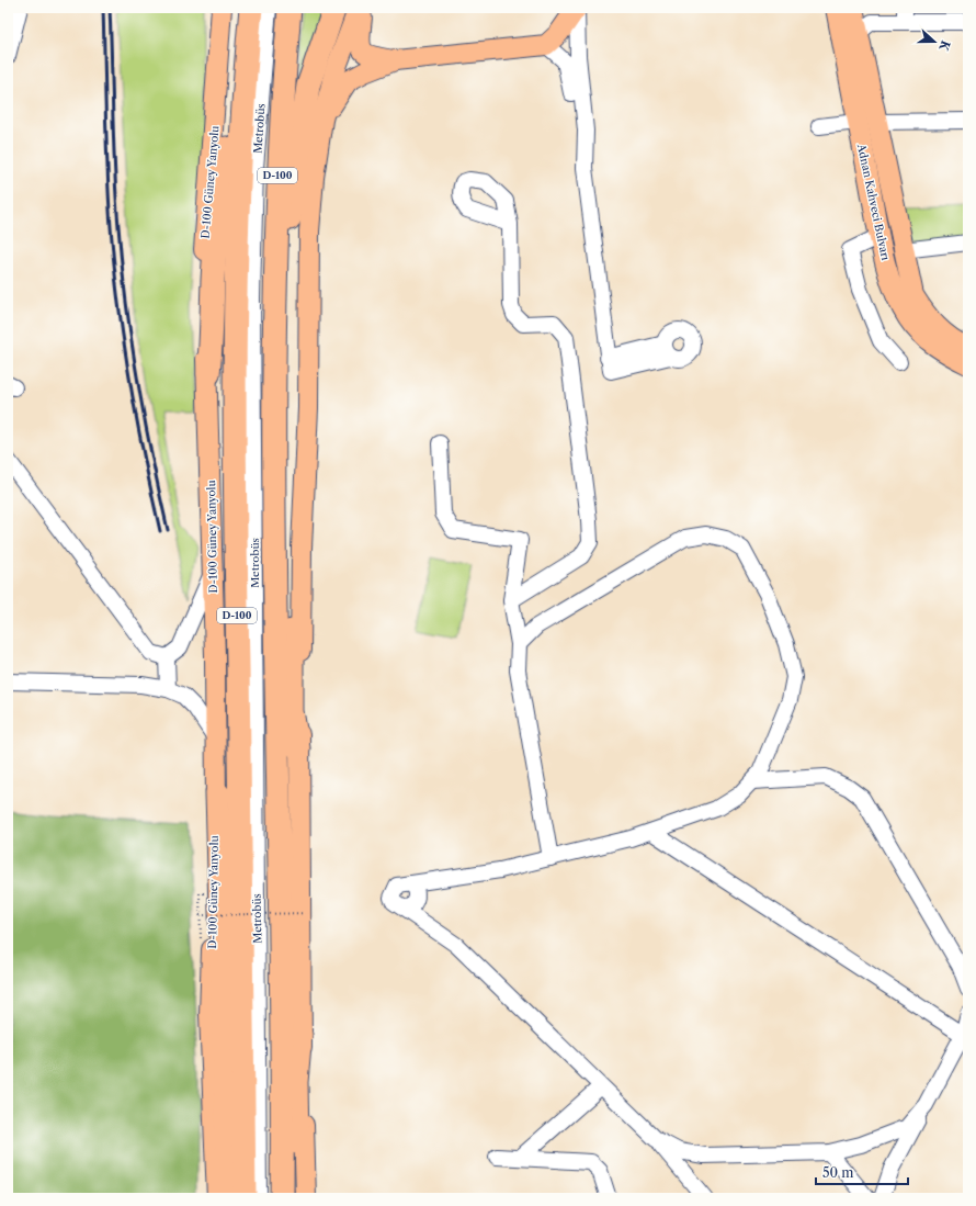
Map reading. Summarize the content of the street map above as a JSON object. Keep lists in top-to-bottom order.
{
  "streets": {
    "highway": ["D-100"],
    "main road": ["D-100 Güney Yanyolu", "Adnan Kahveci Bulvarı"],
    "street": ["Metrobüs"]
  },
  "scale_bar": "50 m",
  "north": "right"
}
